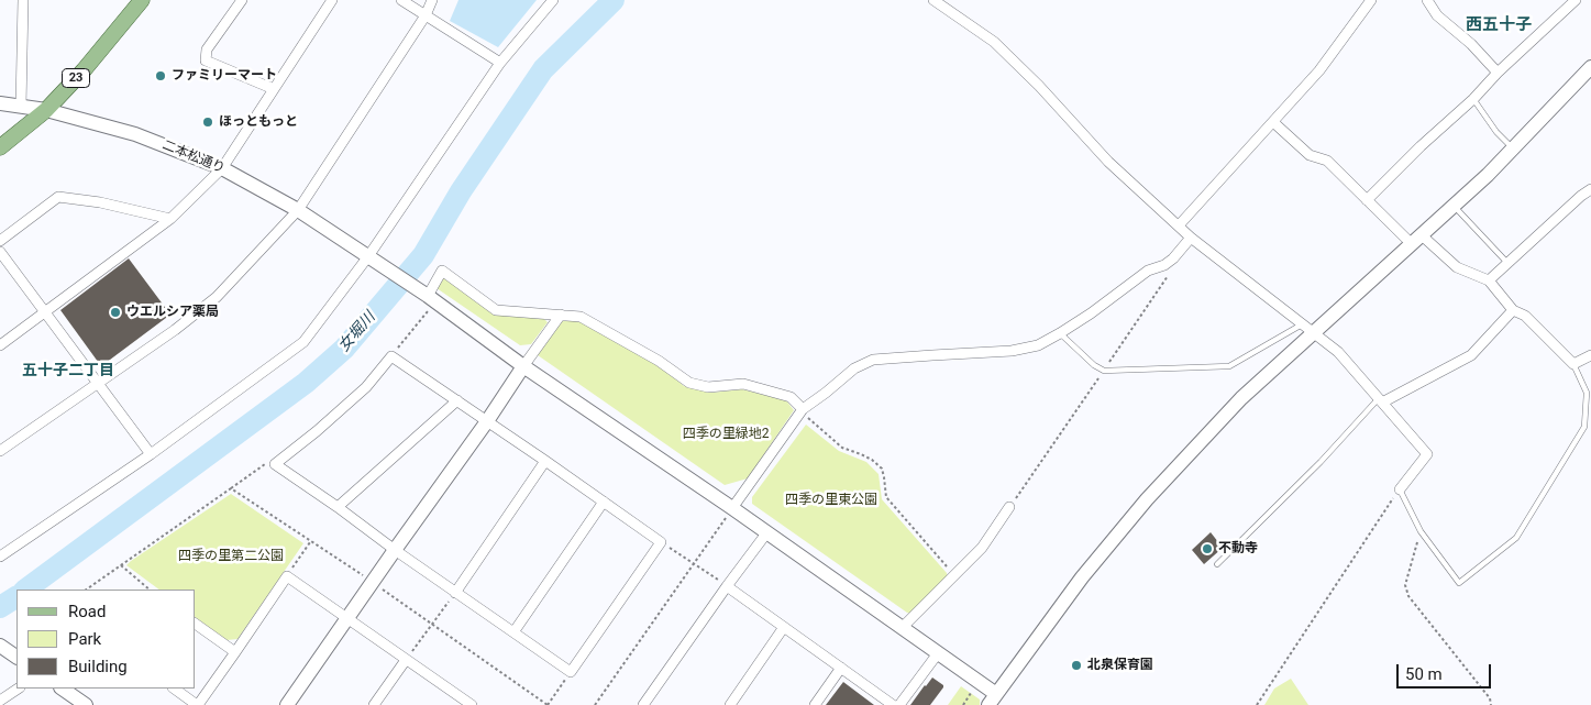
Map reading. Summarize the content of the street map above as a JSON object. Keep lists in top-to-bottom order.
{
  "streets": {
    "main road": ["23"],
    "street": ["二本松通り"]
  },
  "crossings": [
    ["23", "二本松通り"]
  ],
  "districts": ["西五十子", "五十子二丁目"],
  "water": ["女堀川"],
  "parks": ["四季の里緑地2", "四季の里東公園", "四季の里第二公園"],
  "places": [
    "ファミリーマート",
    "ほっともっと",
    "ウエルシア薬局",
    "不動寺",
    "北泉保育園"
  ],
  "legend": ["Road", "Park", "Building"],
  "scale_bar": "50 m"
}
